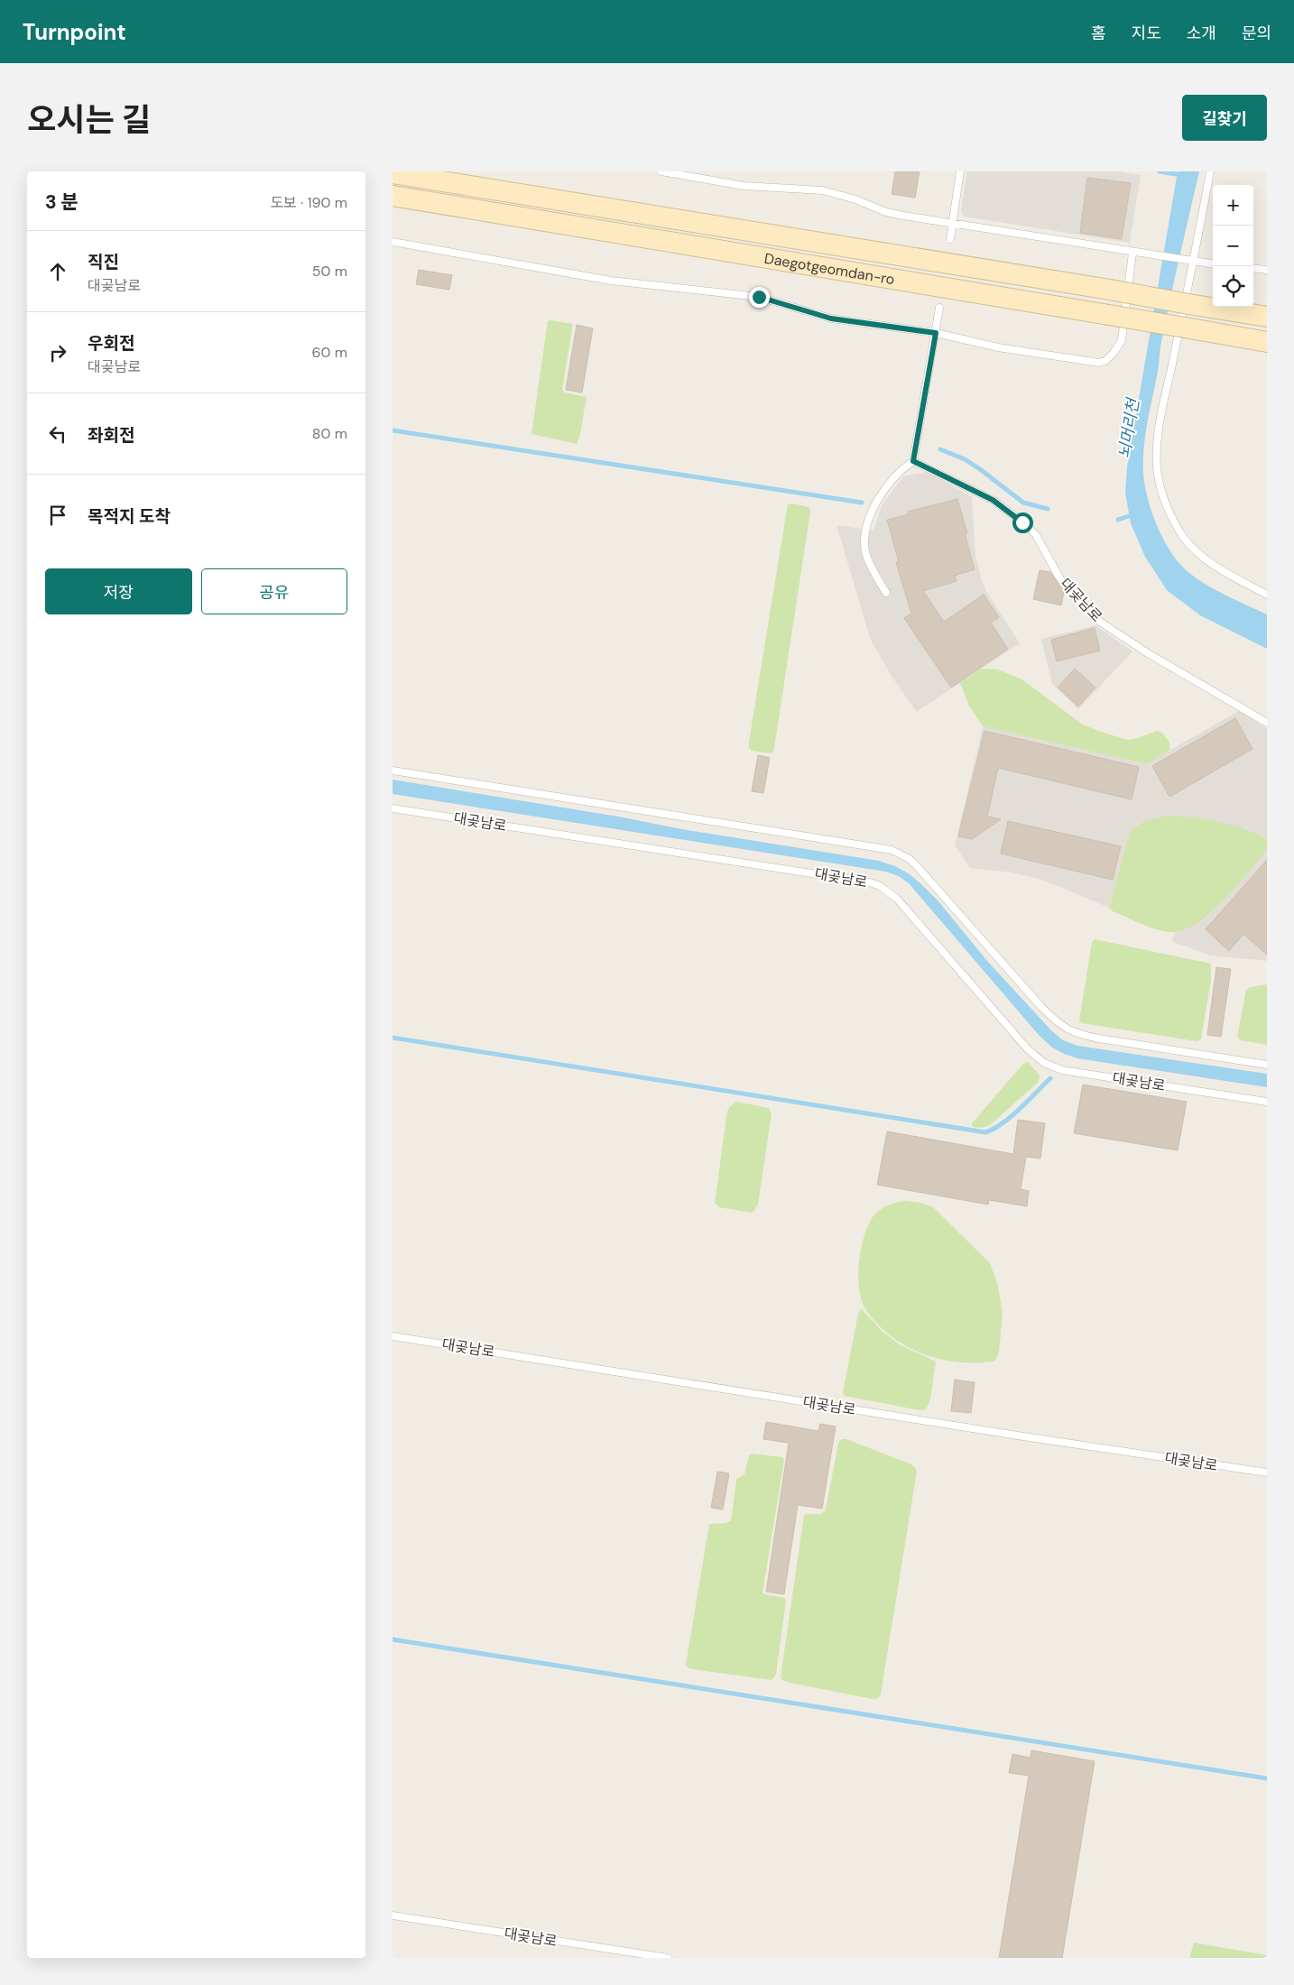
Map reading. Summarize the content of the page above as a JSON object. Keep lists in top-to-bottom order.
{
  "streets": {
    "main road": ["Daegotgeomdan-ro"],
    "lane": ["대곶남로"]
  },
  "water": ["뇌머리천"],
  "page": {
    "header": "Turnpoint",
    "nav": [
      "홈",
      "지도",
      "소개",
      "문의"
    ],
    "title": "오시는 길",
    "buttons": [
      "길찾기",
      ["저장", "공유"]
    ],
    "heading": ["3 분", "도보 · 190 m"],
    "map_buttons": ["+", "−"],
    "list": [
      ["직진", "대곶남로", "50 m"],
      ["우회전", "대곶남로", "60 m"],
      ["좌회전", "80 m"],
      "목적지 도착"
    ]
  }
}
